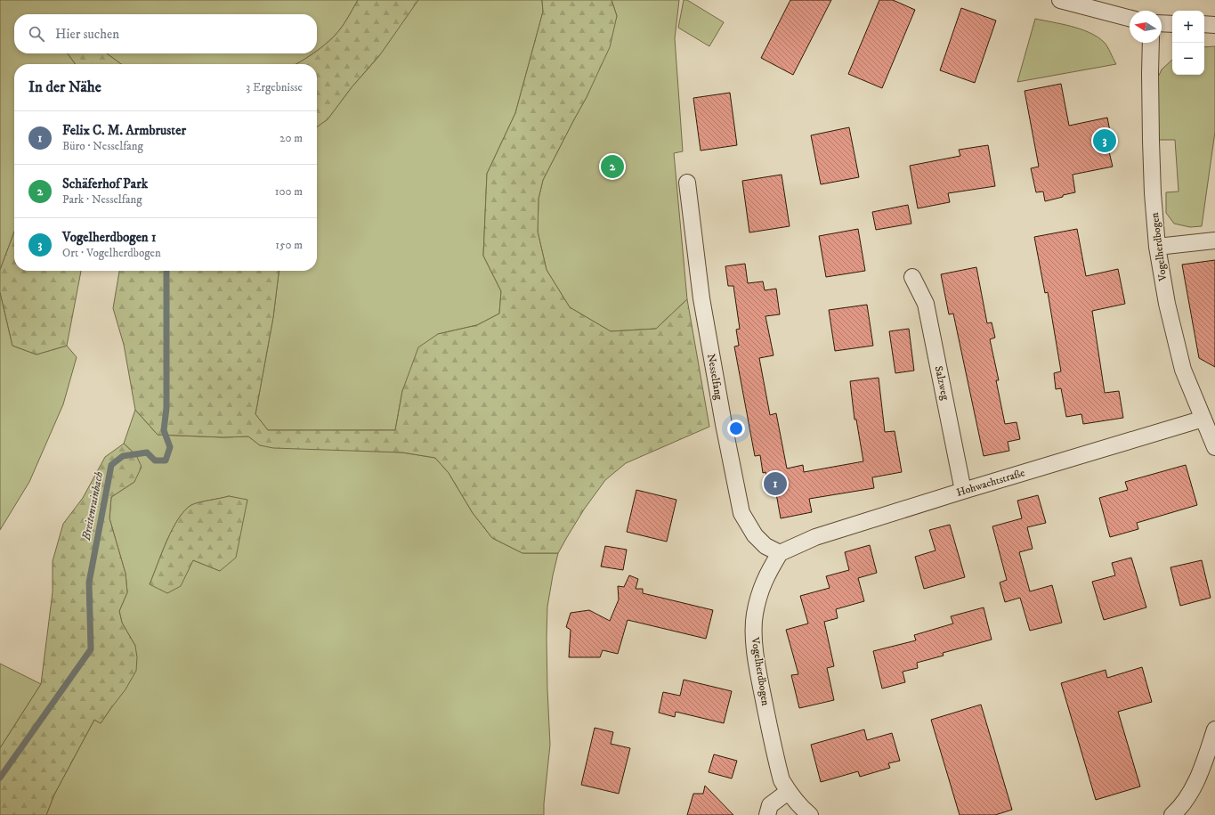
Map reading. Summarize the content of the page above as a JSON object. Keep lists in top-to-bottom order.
{
  "streets": {
    "street": [
      "Vogelherdbogen",
      "Nesselfang",
      "Salzweg",
      "Hohwachtstraße"
    ]
  },
  "crossings": [
    ["Vogelherdbogen", "Nesselfang"],
    ["Vogelherdbogen", "Hohwachtstraße"],
    ["Nesselfang", "Hohwachtstraße"],
    ["Salzweg", "Hohwachtstraße"]
  ],
  "water": ["Breitenrainbach"],
  "north": "left",
  "page": {
    "map_buttons": ["+", "−"],
    "search": "Hier suchen",
    "heading": ["In der Nähe", "3 Ergebnisse"],
    "list": [
      {
        "mark": "1",
        "name": "Felix C. M. Armbruster",
        "note": "Büro · Nesselfang",
        "value": "20 m"
      },
      {
        "mark": "2",
        "name": "Schäferhof Park",
        "note": "Park · Nesselfang",
        "value": "100 m"
      },
      {
        "mark": "3",
        "name": "Vogelherdbogen 1",
        "note": "Ort · Vogelherdbogen",
        "value": "150 m"
      }
    ],
    "pins": ["3", "2", "1"]
  }
}
